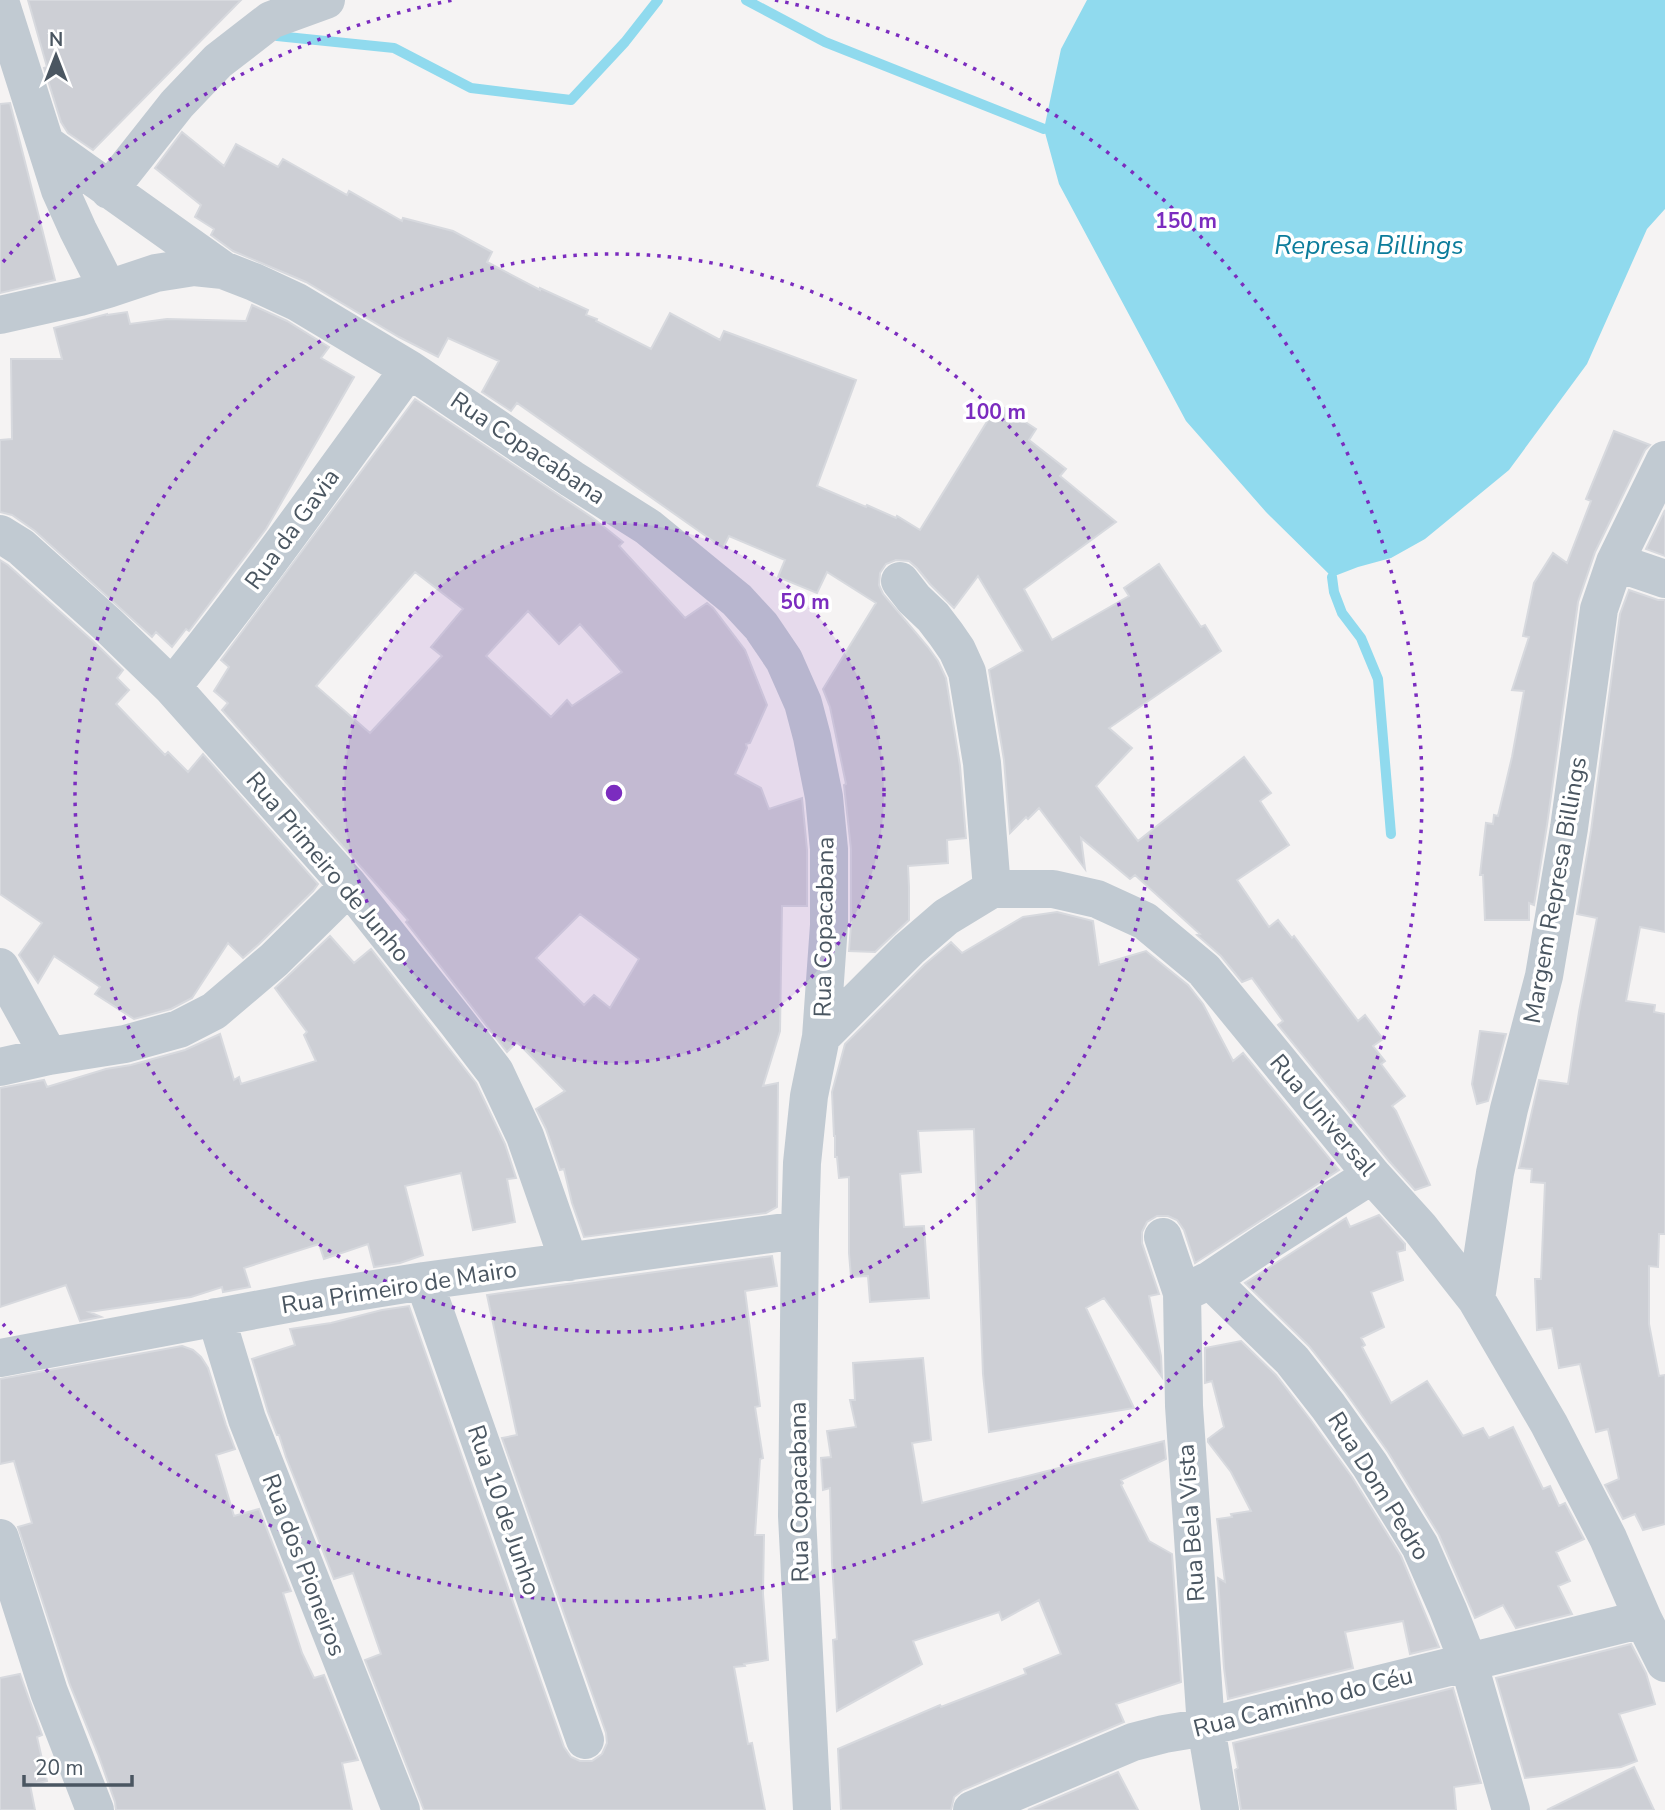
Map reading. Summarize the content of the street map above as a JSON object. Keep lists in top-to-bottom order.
{
  "streets": {
    "street": [
      "Rua Copacabana",
      "Rua da Gavia",
      "Rua Primeiro de Junho",
      "Margem Represa Billings",
      "Rua Universal",
      "Rua Primeiro de Mairo",
      "Rua Dom Pedro",
      "Rua 10 de Junho",
      "Rua Bela Vista",
      "Rua dos Pioneiros",
      "Rua Caminho do Céu"
    ]
  },
  "crossings": [
    ["Rua Copacabana", "Rua da Gavia"],
    ["Rua Copacabana", "Rua Primeiro de Mairo"],
    ["Rua da Gavia", "Rua Primeiro de Junho"],
    ["Rua Primeiro de Junho", "Rua Primeiro de Mairo"],
    ["Margem Represa Billings", "Rua Universal"],
    ["Rua Universal", "Rua Caminho do Céu"],
    ["Rua Primeiro de Mairo", "Rua 10 de Junho"],
    ["Rua Primeiro de Mairo", "Rua dos Pioneiros"],
    ["Rua Dom Pedro", "Rua Bela Vista"],
    ["Rua Dom Pedro", "Rua Caminho do Céu"],
    ["Rua Bela Vista", "Rua Caminho do Céu"]
  ],
  "water": ["Represa Billings"],
  "scale_bar": "20 m",
  "north": "top",
  "rings": ["150 m", "100 m", "50 m"]
}
